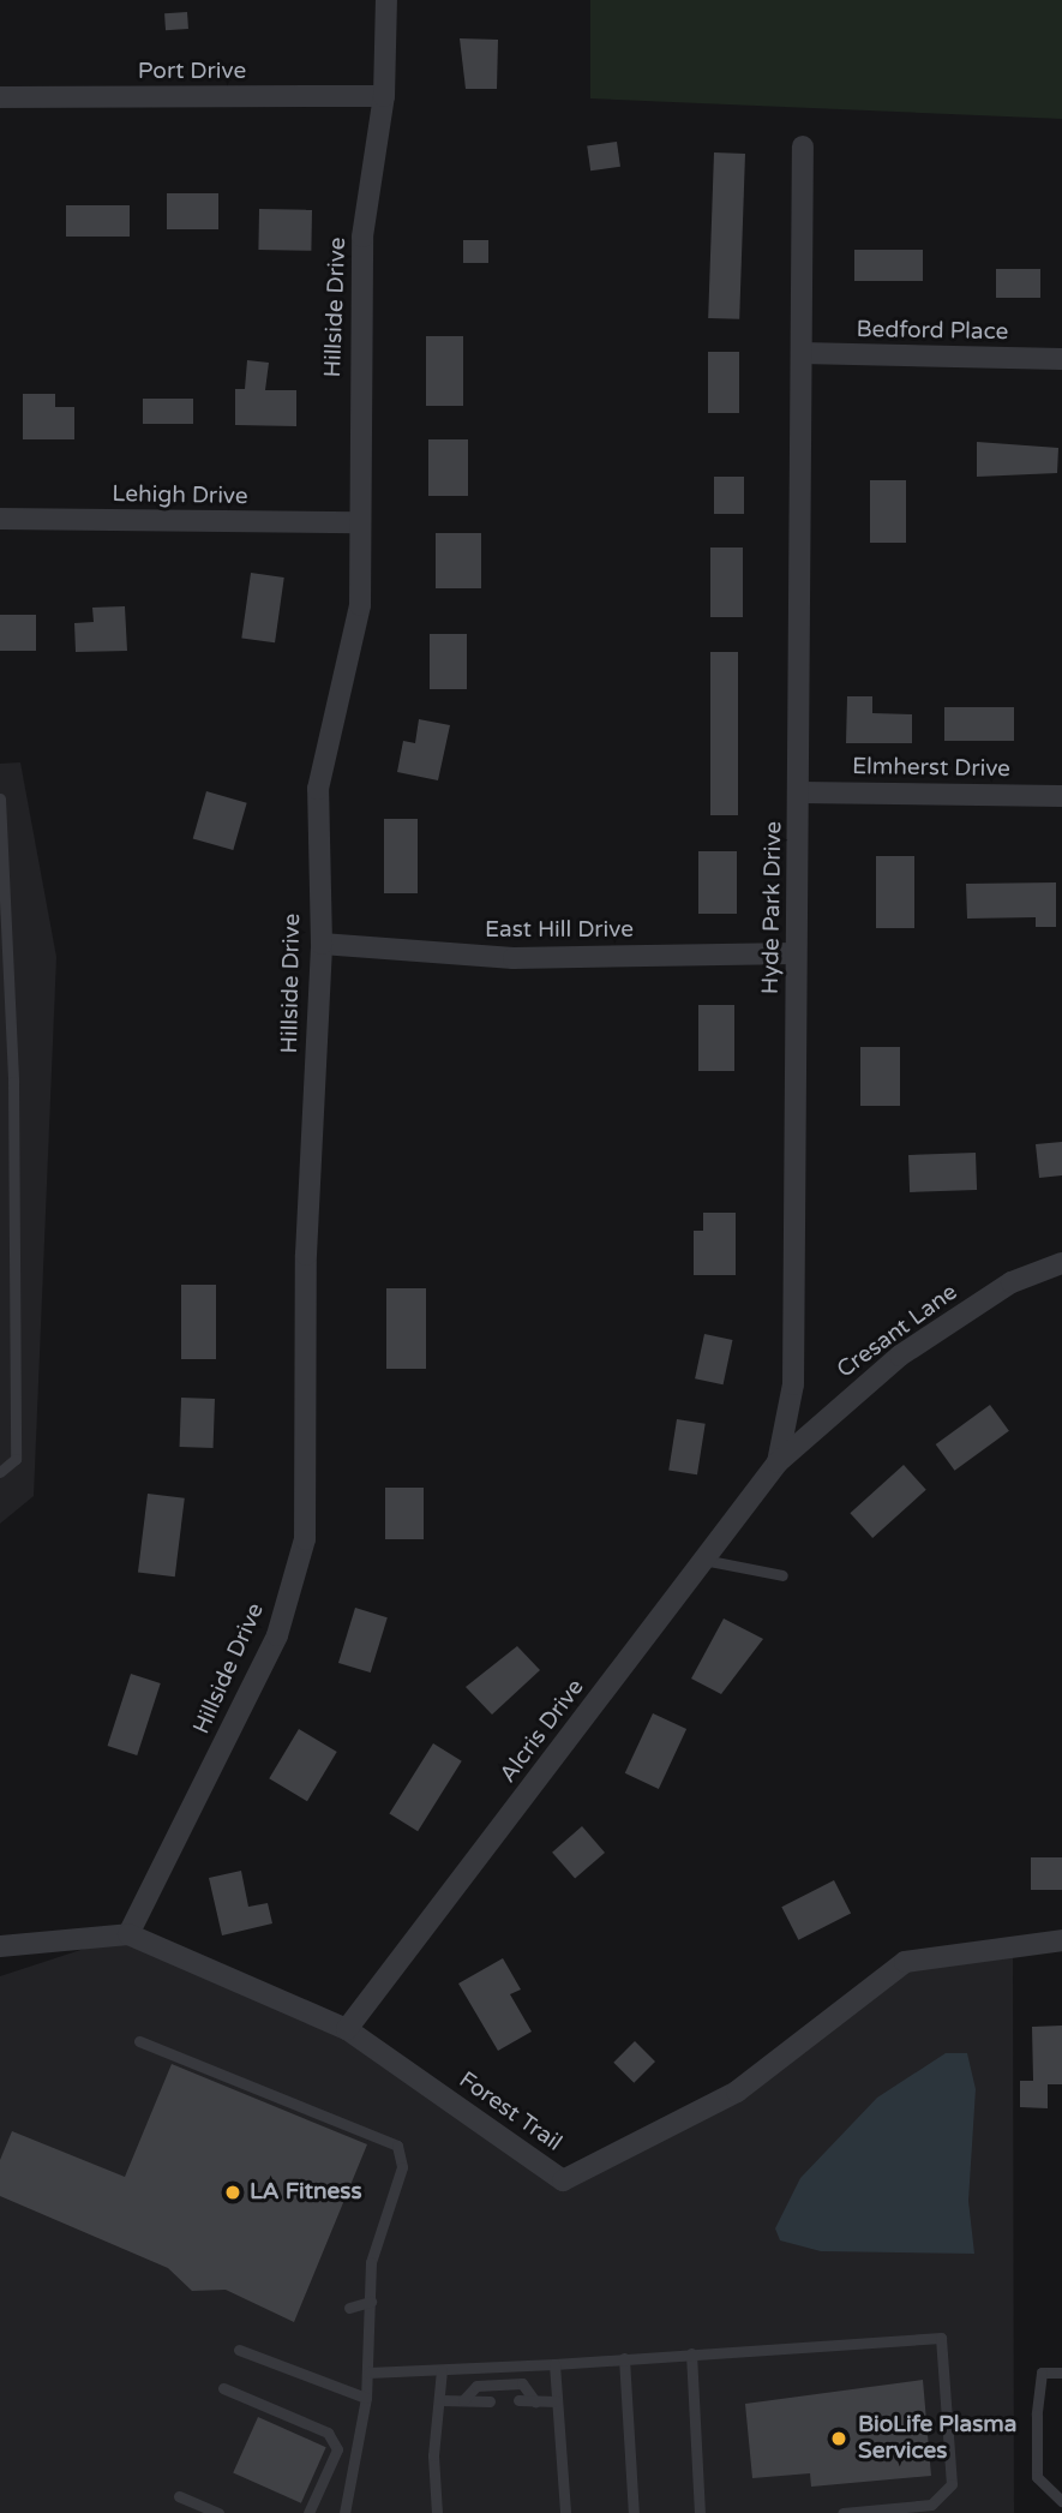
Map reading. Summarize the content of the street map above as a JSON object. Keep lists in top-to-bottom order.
{
  "streets": {
    "street": [
      "Port Drive",
      "Hillside Drive",
      "Bedford Place",
      "Lehigh Drive",
      "Elmherst Drive",
      "Hyde Park Drive",
      "East Hill Drive",
      "Cresant Lane",
      "Alcris Drive",
      "Forest Trail"
    ]
  },
  "crossings": [
    ["Port Drive", "Hillside Drive"],
    ["Hillside Drive", "Lehigh Drive"],
    ["Hillside Drive", "East Hill Drive"],
    ["Hillside Drive", "Forest Trail"],
    ["Bedford Place", "Hyde Park Drive"],
    ["Elmherst Drive", "Hyde Park Drive"],
    ["Hyde Park Drive", "East Hill Drive"],
    ["Hyde Park Drive", "Cresant Lane"],
    ["Hyde Park Drive", "Alcris Drive"],
    ["Cresant Lane", "Alcris Drive"],
    ["Alcris Drive", "Forest Trail"]
  ],
  "places": ["LA Fitness", "BioLife Plasma Services"]
}
